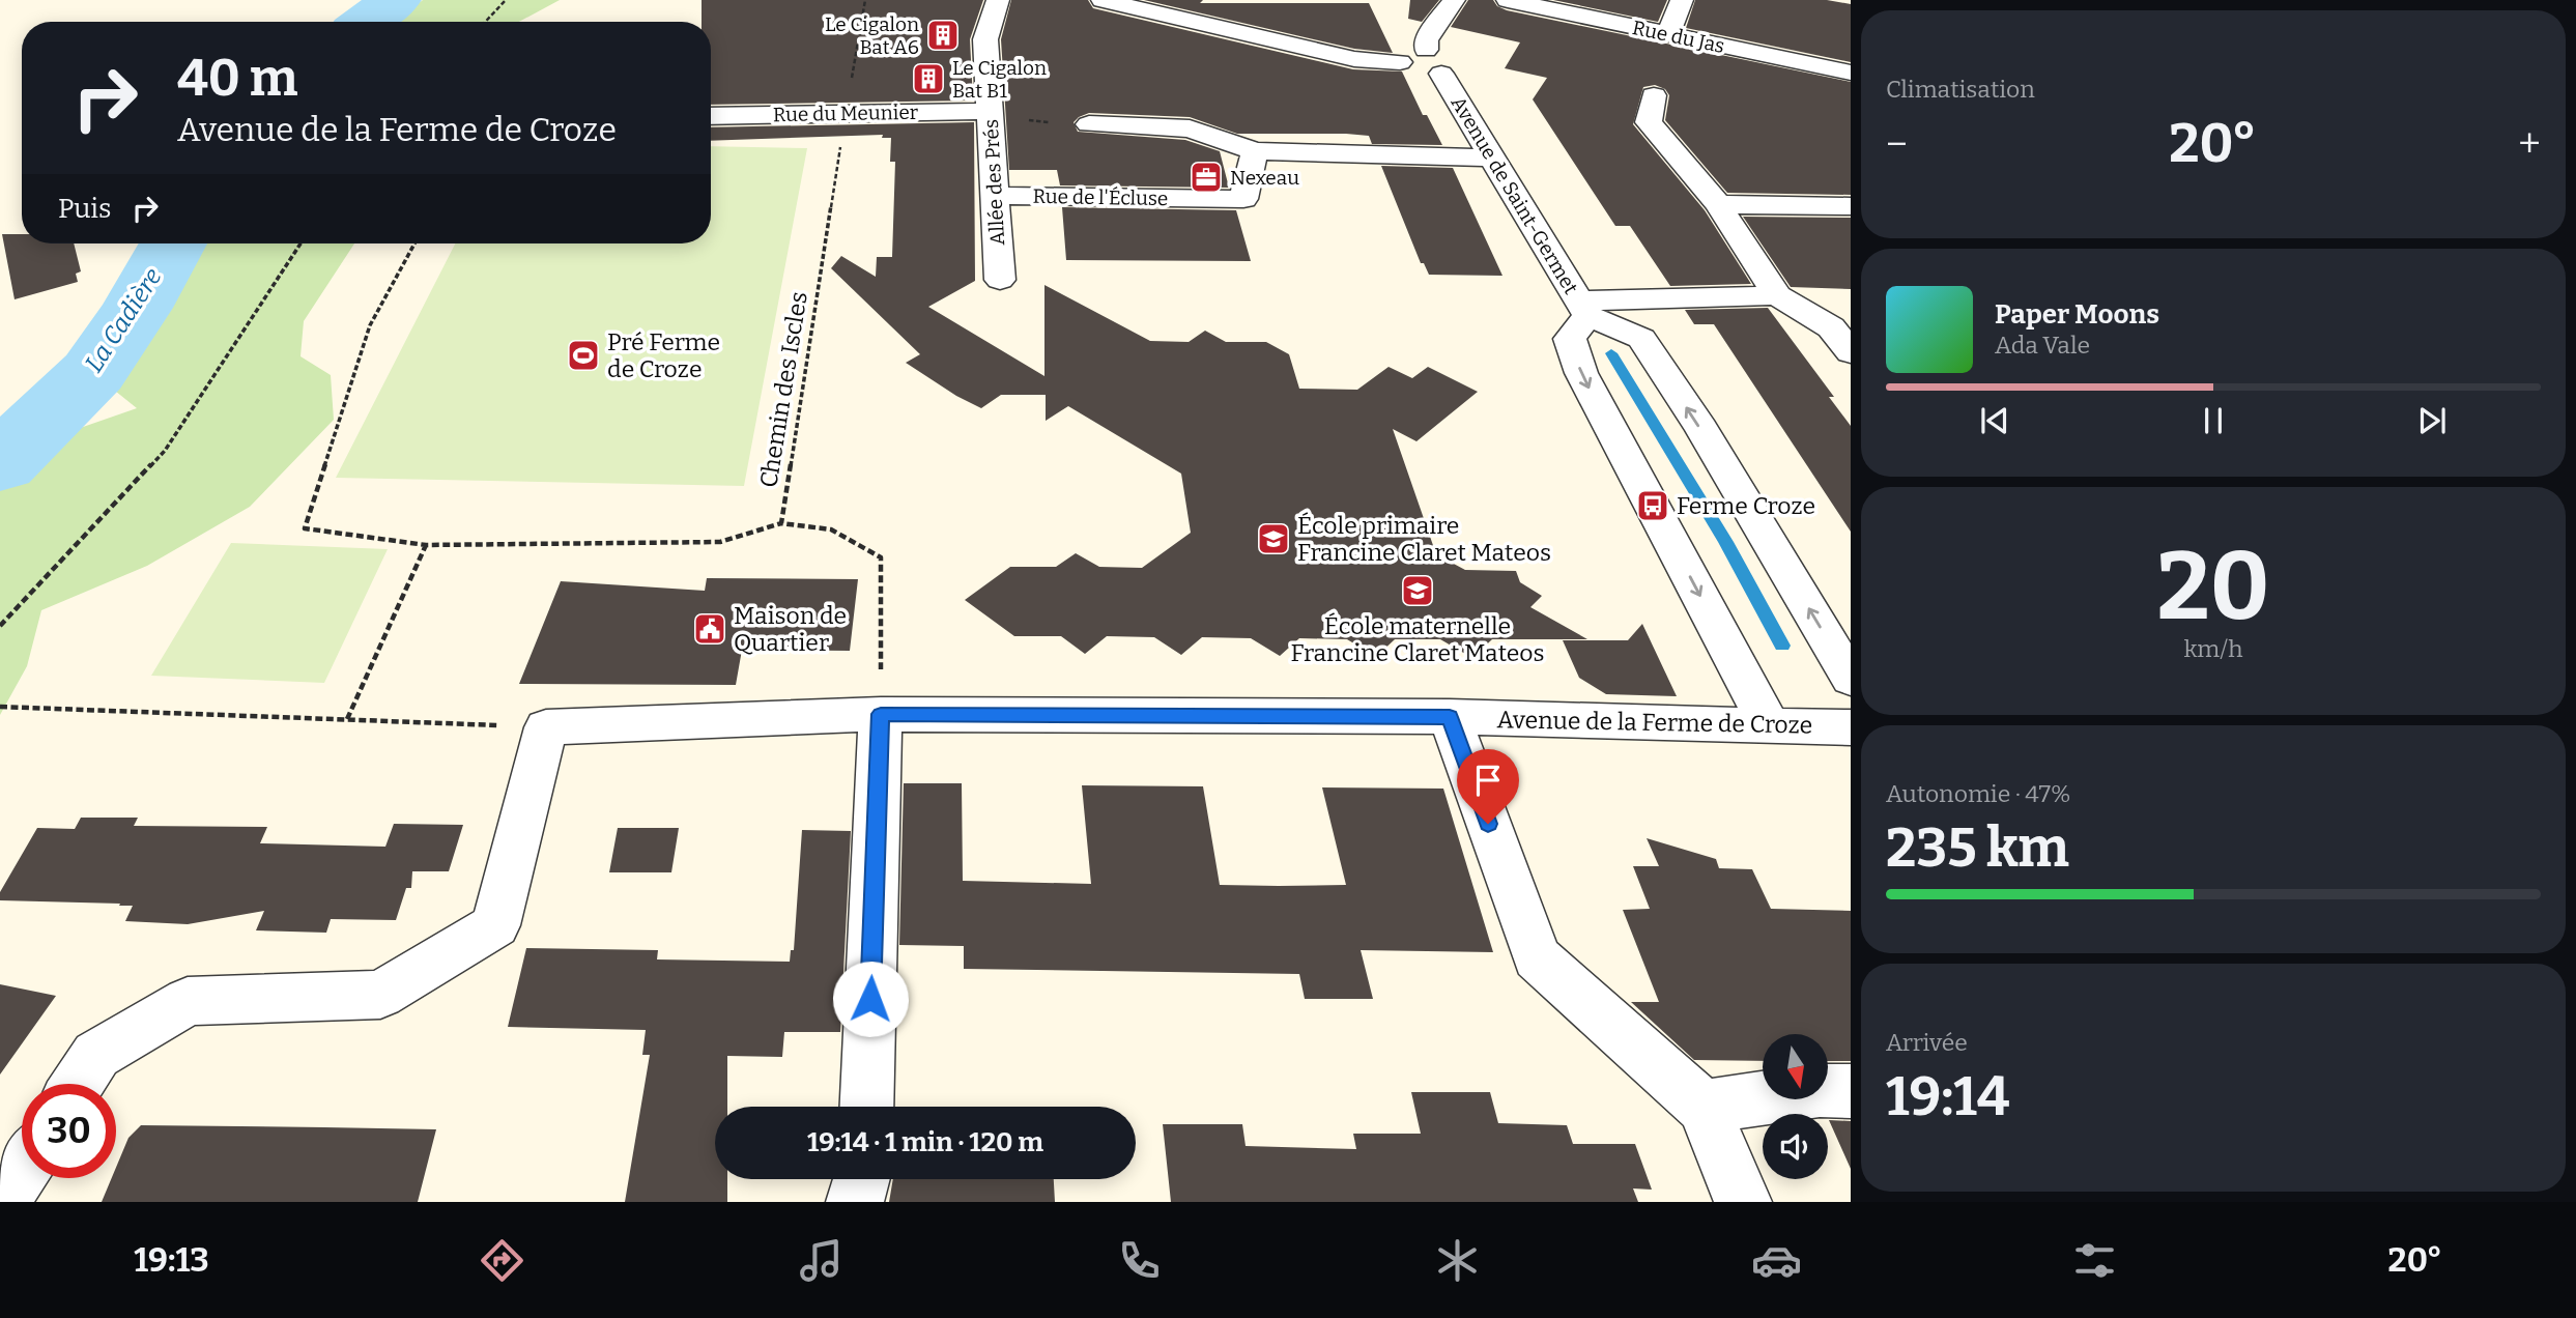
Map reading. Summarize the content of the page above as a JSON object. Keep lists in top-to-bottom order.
{
  "streets": {
    "street": [
      "Rue du Jas",
      "Rue du Meunier",
      "Allée des Prés",
      "Avenue de Saint-Germet",
      "Rue de l'Écluse",
      "Avenue de la Ferme de Croze"
    ],
    "path": ["Chemin des Iscles"]
  },
  "crossings": [
    ["Rue du Meunier", "Allée des Prés"],
    ["Rue du Meunier", "Chemin des Iscles"],
    ["Allée des Prés", "Rue de l'Écluse"],
    ["Avenue de Saint-Germet", "Avenue de la Ferme de Croze"],
    ["Chemin des Iscles", "Avenue de la Ferme de Croze"]
  ],
  "water": ["La Cadière"],
  "places": {
    "building": ["Le Cigalon Bat A6", "Le Cigalon Bat B1"],
    "office": ["Nexeau"],
    "sports": ["Pré Ferme de Croze"],
    "bus stop": ["Ferme Croze"],
    "school or university": ["École primaire Francine Claret Mateos", "École maternelle Francine Claret Mateos"],
    "public building": ["Maison de Quartier"]
  },
  "north": "bottom",
  "page": {
    "tile": [
      "Climatisation",
      ["20", "km/h"],
      ["Autonomie · 47%", "235 km"],
      ["Arrivée", "19:14"]
    ],
    "turn": ["40 m", "Avenue de la Ferme de Croze"],
    "heat": ["−", "20°", "+"],
    "then": "Puis",
    "song": ["Paper Moons", "Ada Vale"],
    "limit": "30",
    "trip": "19:14 · 1 min · 120 m",
    "tabs": ["19:13", "20°"]
  }
}
